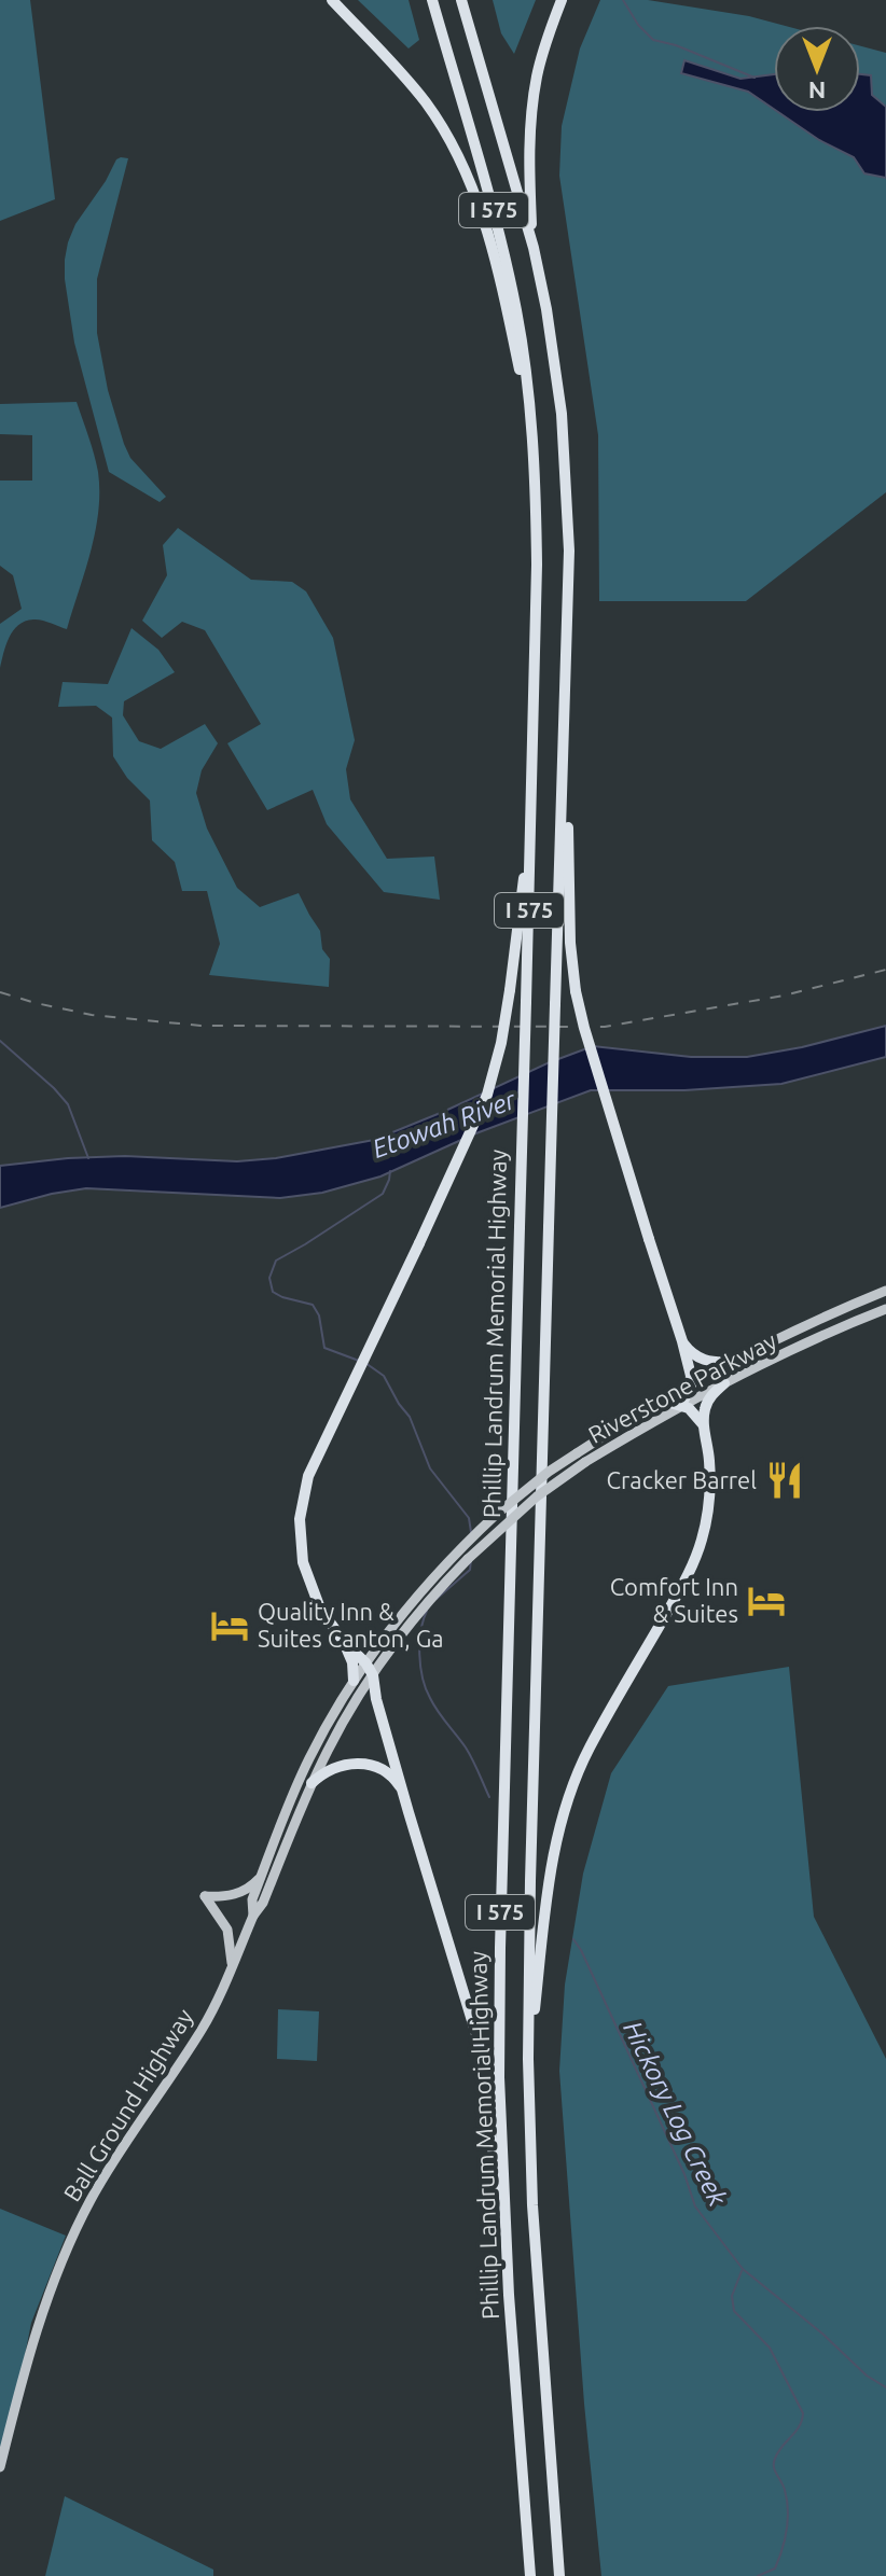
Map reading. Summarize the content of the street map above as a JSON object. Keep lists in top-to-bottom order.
{
  "streets": {
    "highway": ["I 575", "Phillip Landrum Memorial Highway"],
    "main road": ["Riverstone Parkway", "Ball Ground Highway"]
  },
  "crossings": [
    ["Riverstone Parkway", "Ball Ground Highway"]
  ],
  "water": ["Etowah River", "Hickory Log Creek"],
  "places": {
    "restaurant": ["Cracker Barrel"],
    "hotel": ["Comfort Inn & Suites", "Quality Inn & Suites Canton, Ga"]
  },
  "north": "bottom"
}
